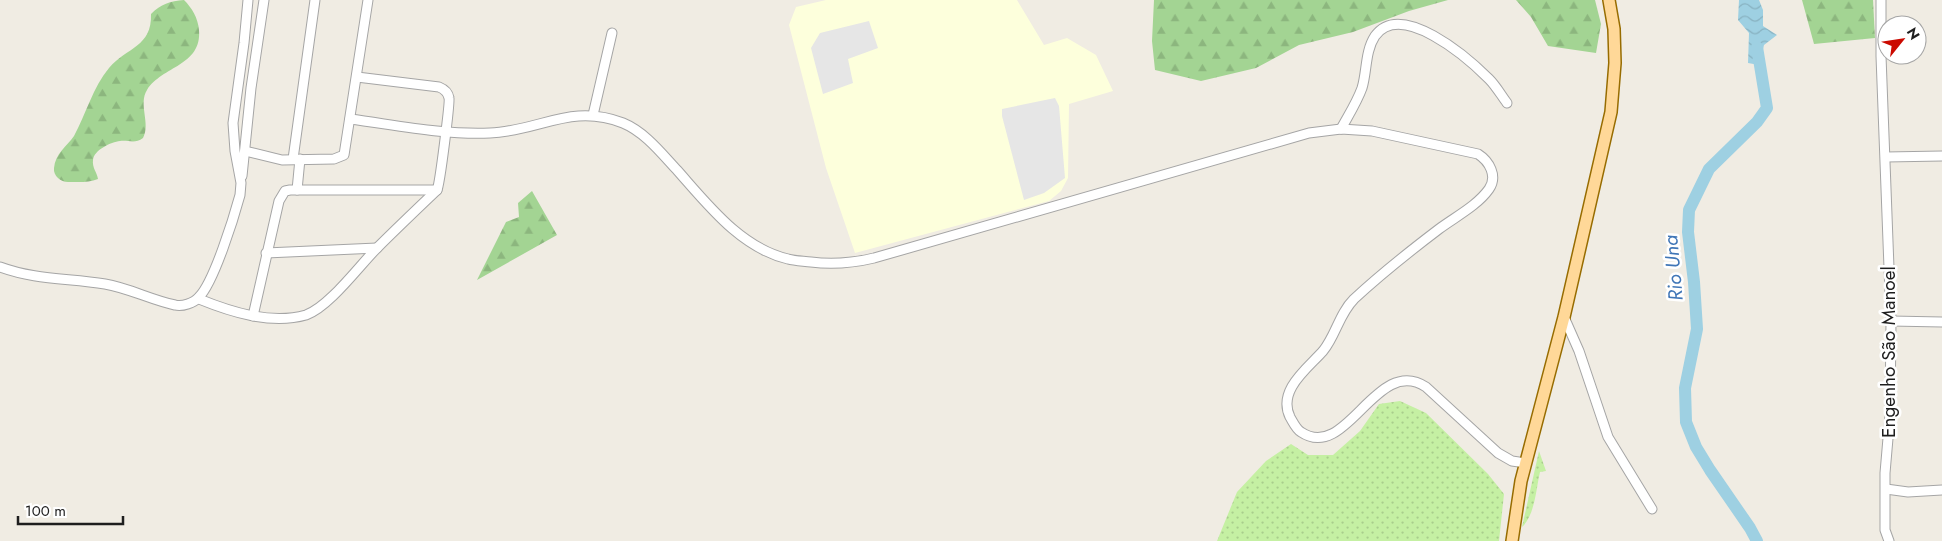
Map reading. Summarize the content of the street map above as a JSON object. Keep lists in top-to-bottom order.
{
  "streets": {
    "street": ["Engenho São Manoel"]
  },
  "water": ["Rio Una"],
  "scale_bar": "100 m",
  "north": "top right"
}
